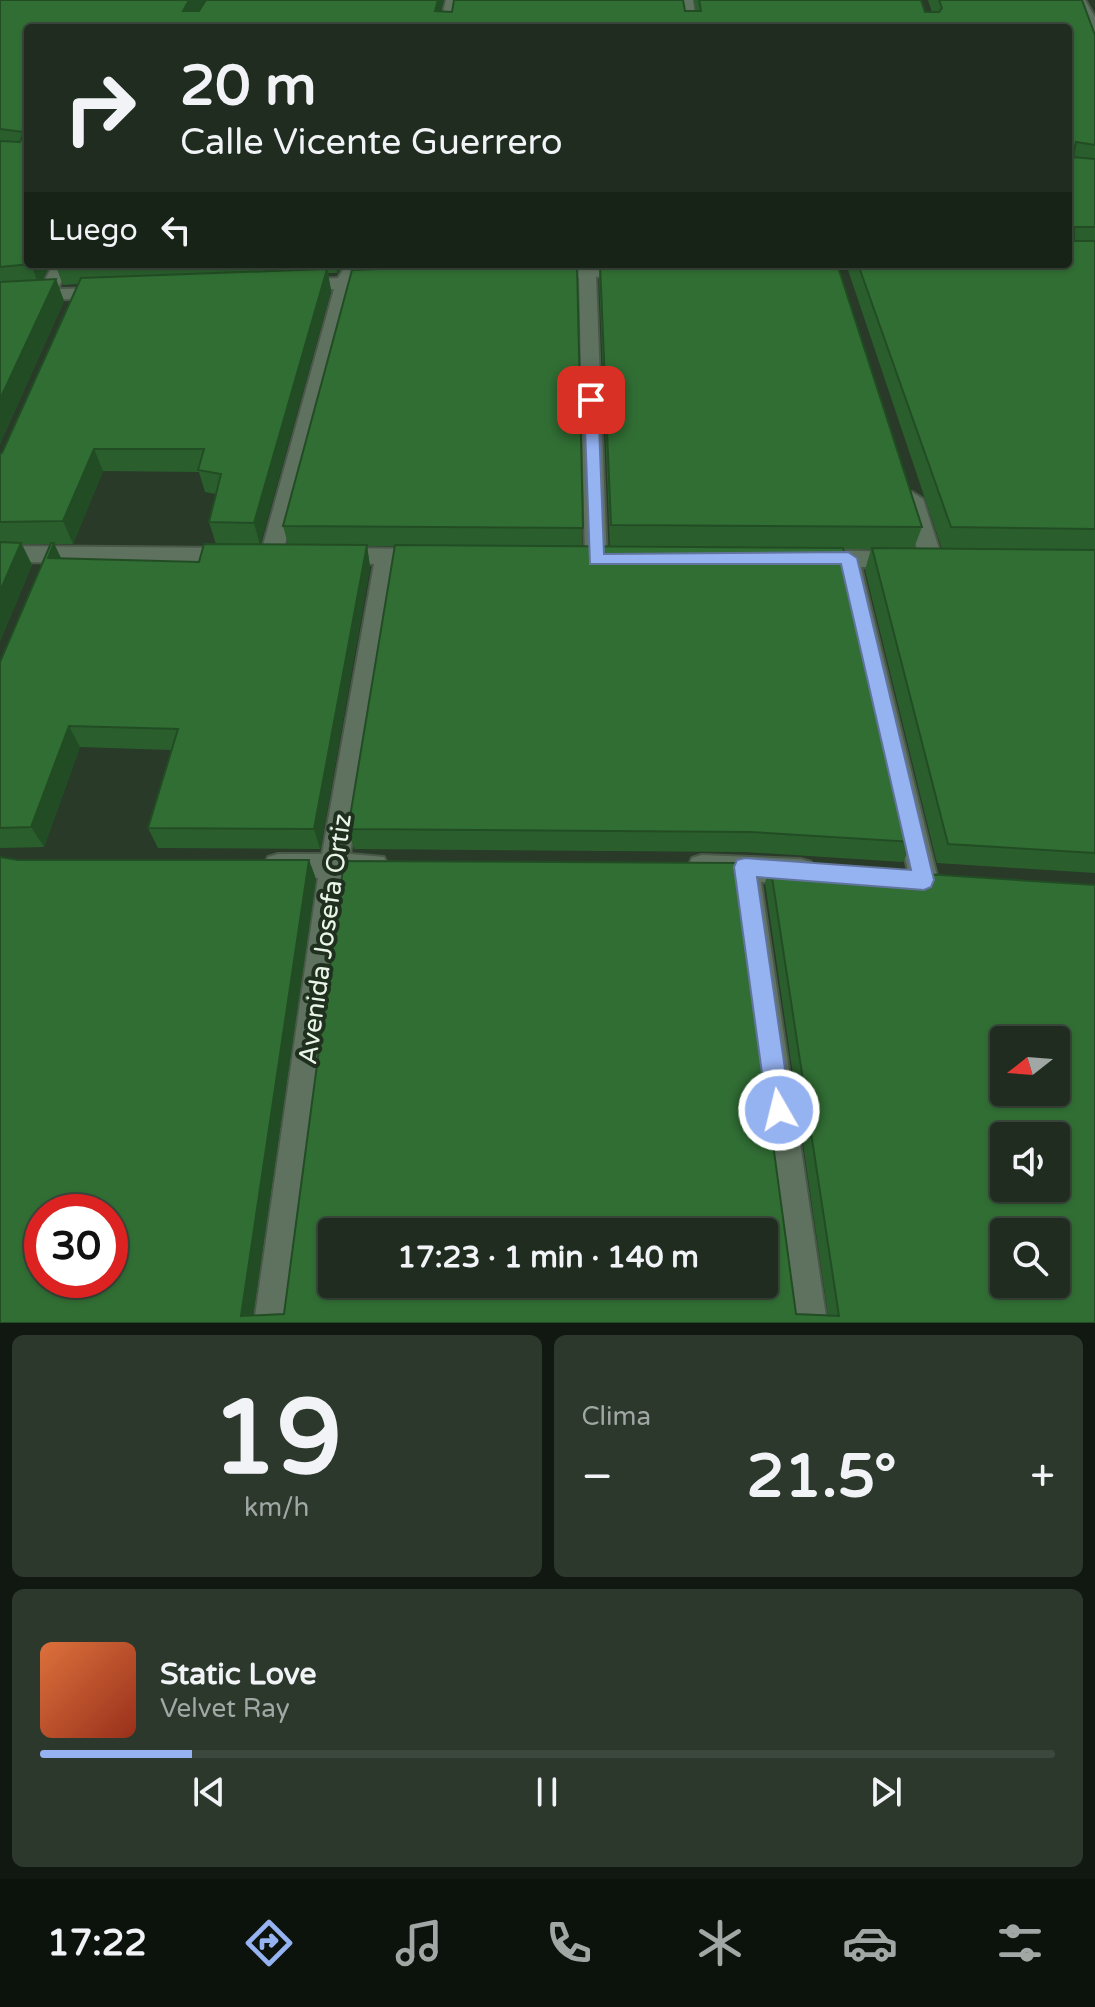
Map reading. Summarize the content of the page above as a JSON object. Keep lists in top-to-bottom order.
{
  "streets": {
    "street": ["Avenida Josefa Ortiz"]
  },
  "north": "left",
  "page": {
    "turn": ["20 m", "Calle Vicente Guerrero"],
    "then": "Luego",
    "limit": "30",
    "trip": "17:23 · 1 min · 140 m",
    "tile": [
      ["19", "km/h"],
      "Clima"
    ],
    "heat": ["−", "21.5°", "+"],
    "song": ["Static Love", "Velvet Ray"],
    "tabs": "17:22"
  }
}
